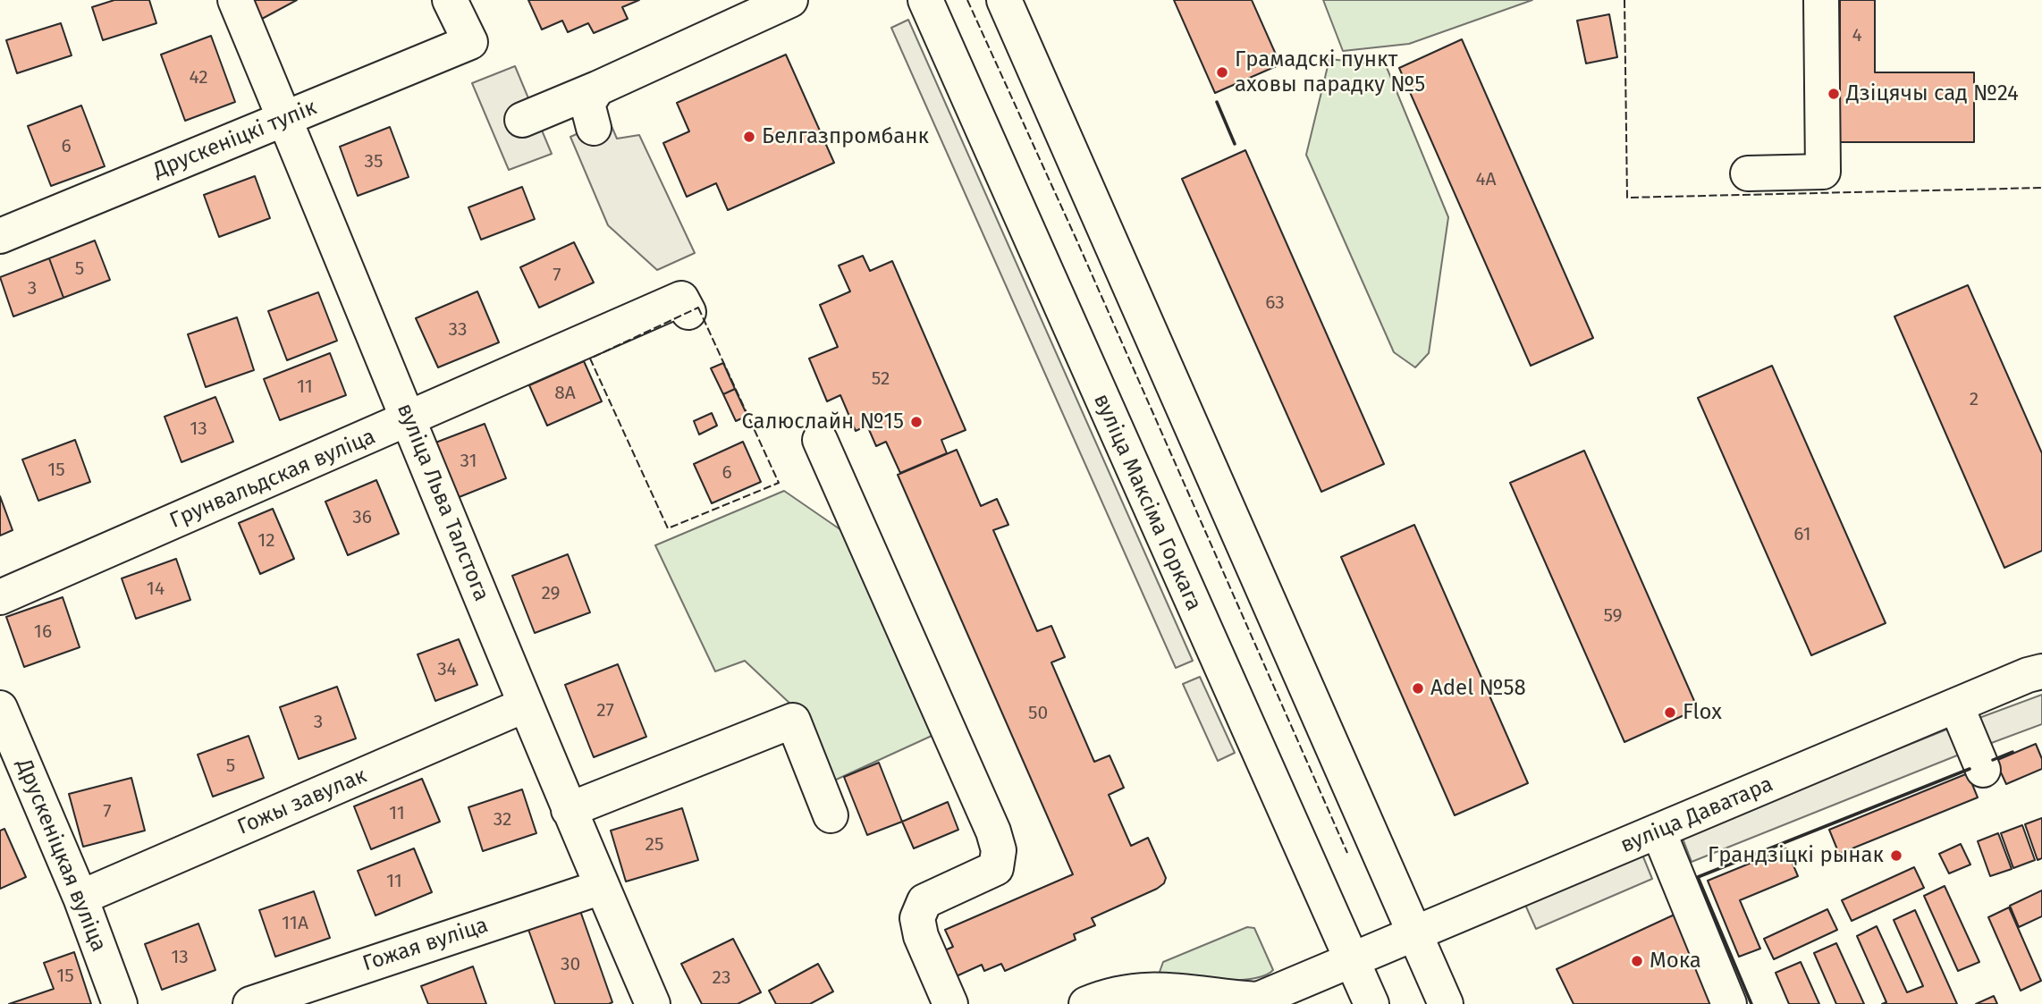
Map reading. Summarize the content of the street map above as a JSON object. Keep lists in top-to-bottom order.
{
  "streets": {
    "street": [
      "Друскеніцкі тупік",
      "Грунвальдская вуліца",
      "вуліца Льва Талстога",
      "вуліца Максіма Горкага",
      "Гожы завулак",
      "вуліца Даватара",
      "Друскеніцкая вуліца",
      "Гожая вуліца"
    ]
  },
  "crossings": [
    ["Друскеніцкі тупік", "вуліца Льва Талстога"],
    ["Грунвальдская вуліца", "вуліца Льва Талстога"],
    ["вуліца Льва Талстога", "Гожы завулак"],
    ["вуліца Льва Талстога", "Гожая вуліца"],
    ["вуліца Максіма Горкага", "вуліца Даватара"],
    ["Гожы завулак", "Друскеніцкая вуліца"]
  ],
  "places": [
    "Грамадскі пункт аховы парадку №5",
    "Дзіцячы сад №24",
    "Белгазпромбанк",
    "Салюслайн №15",
    "Adel №58",
    "Flox",
    "Грандзіцкі рынак",
    "Мока"
  ],
  "house_numbers": [
    "4",
    "42",
    "6",
    "35",
    "4А",
    "5",
    "7",
    "3",
    "63",
    "33",
    "52",
    "11",
    "8А",
    "2",
    "13",
    "31",
    "15",
    "6",
    "36",
    "61",
    "12",
    "14",
    "29",
    "59",
    "16",
    "34",
    "27",
    "50",
    "3",
    "5",
    "7",
    "11",
    "32",
    "25",
    "11",
    "11А",
    "13",
    "30",
    "15",
    "23"
  ]
}
